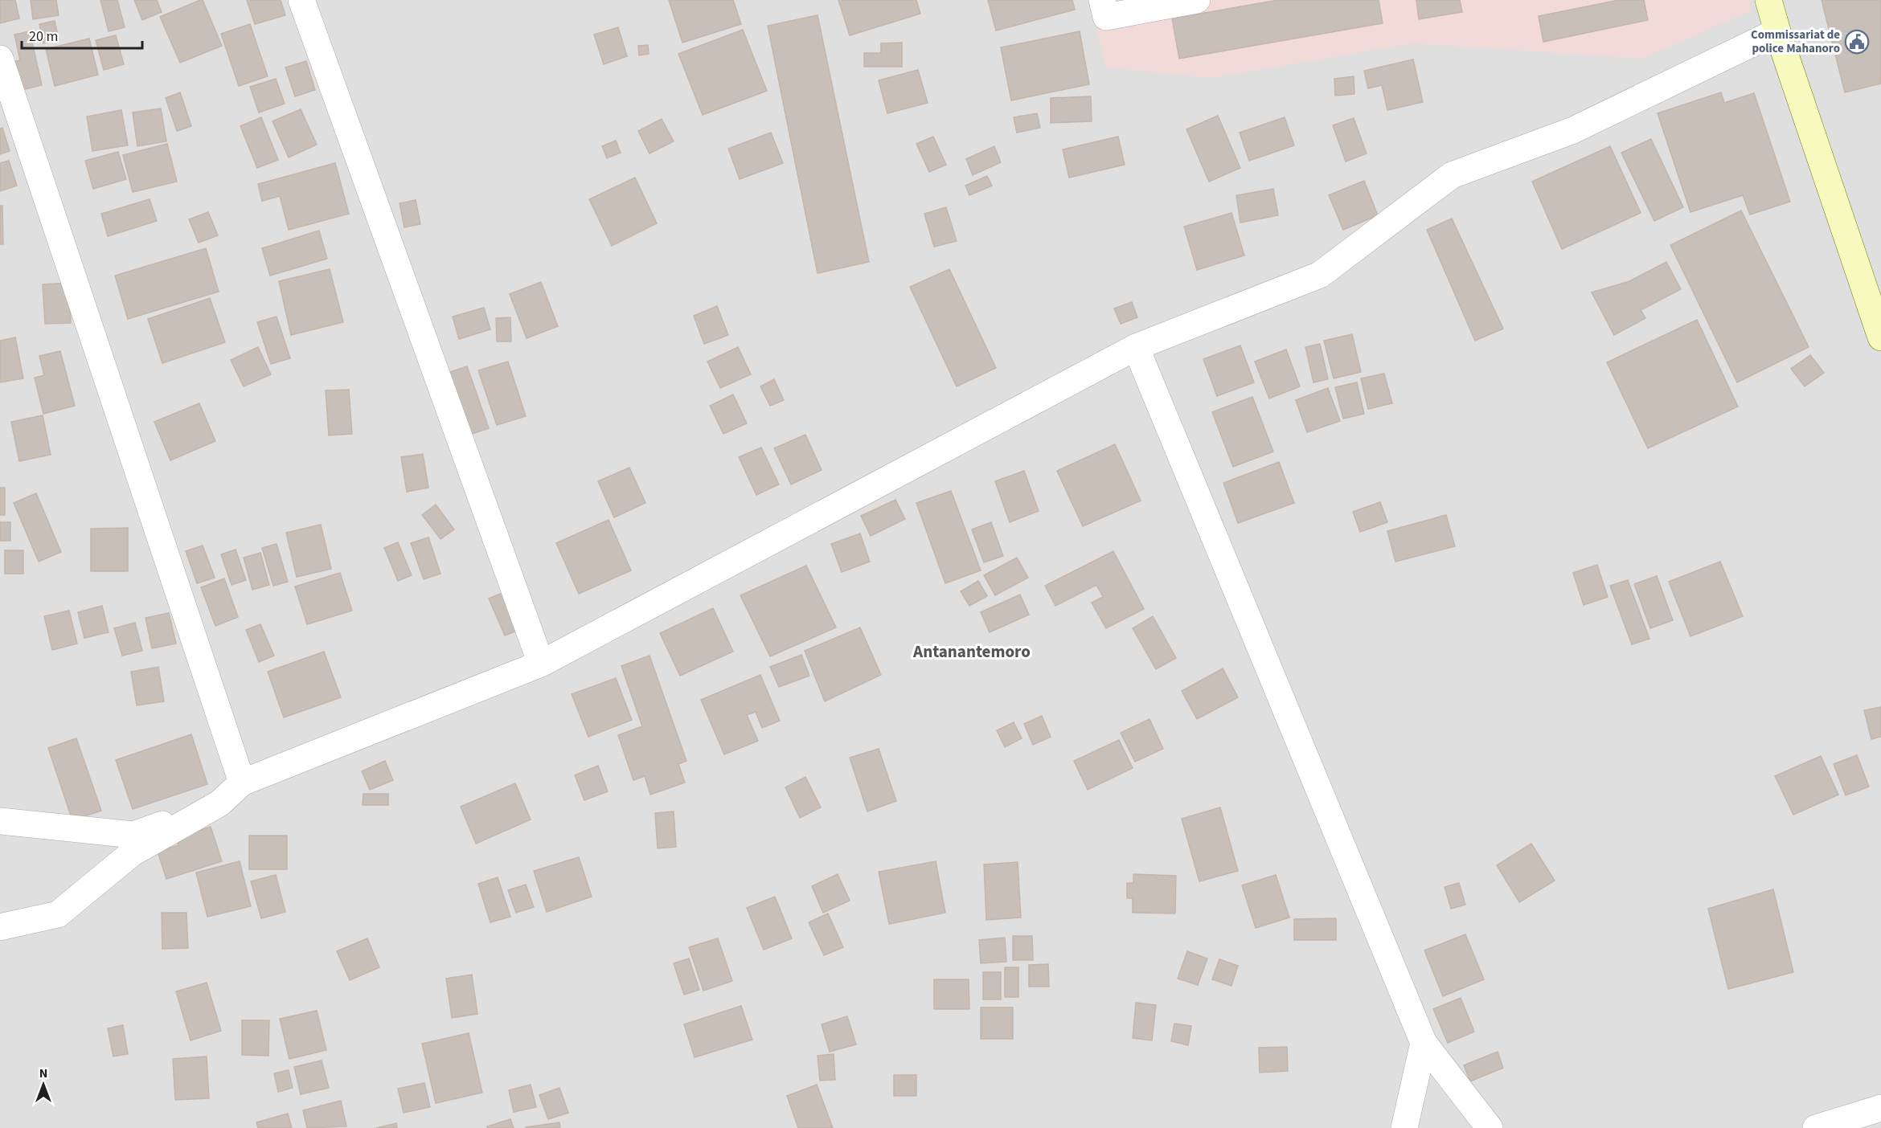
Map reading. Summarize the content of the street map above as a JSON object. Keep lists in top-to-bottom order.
{
  "districts": ["Antanantemoro"],
  "places": {
    "public building": ["Commissariat de police Mahanoro"]
  },
  "scale_bar": "20 m",
  "north": "top"
}
